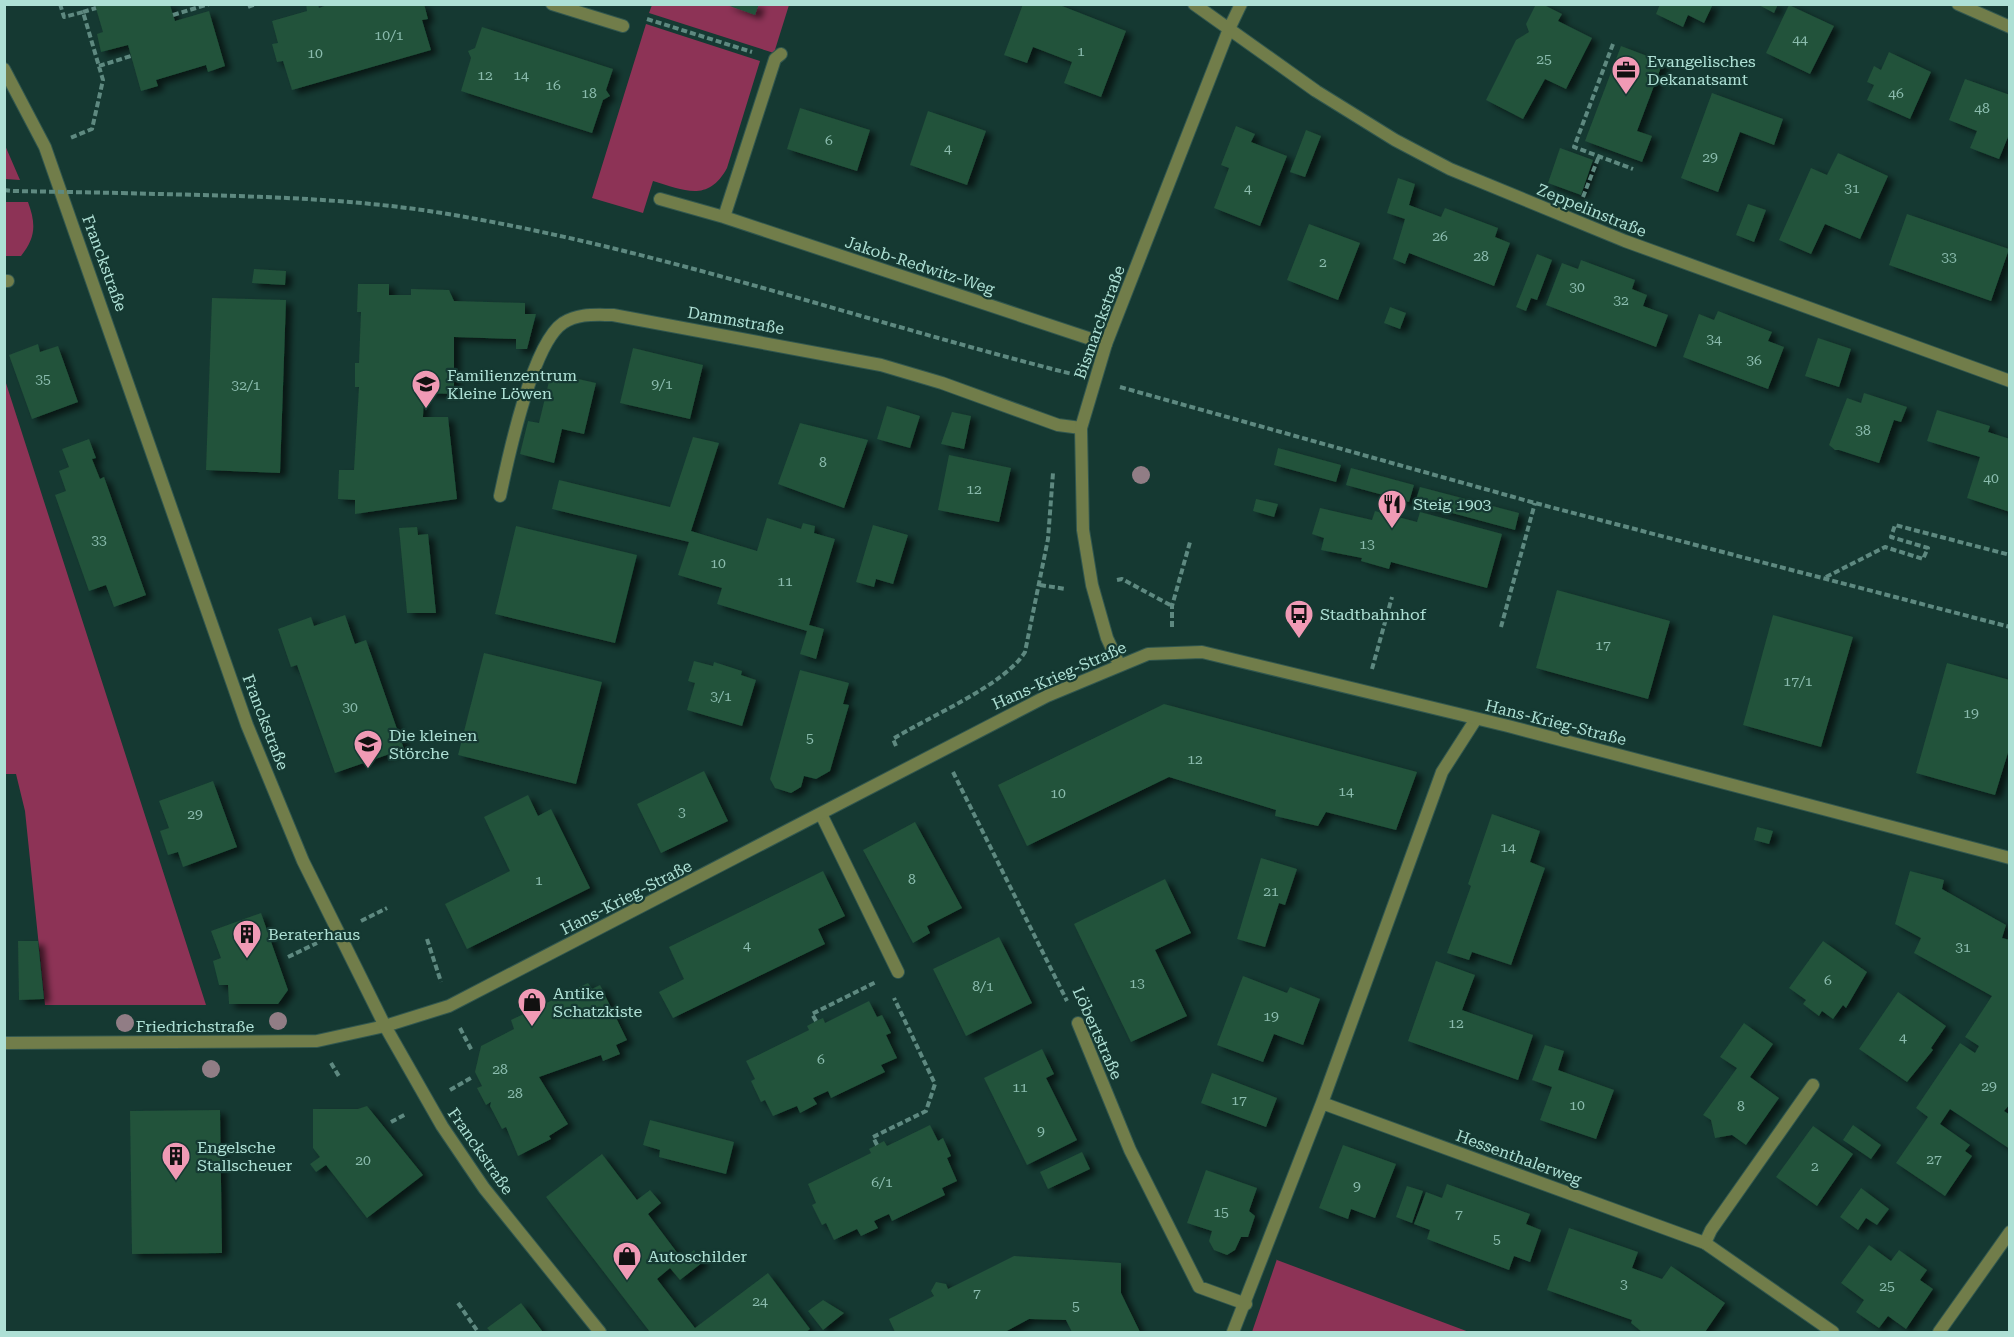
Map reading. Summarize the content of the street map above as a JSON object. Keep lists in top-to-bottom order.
{
  "streets": {
    "street": [
      "Zeppelinstraße",
      "Franckstraße",
      "Jakob-Redwitz-Weg",
      "Dammstraße",
      "Bismarckstraße",
      "Hans-Krieg-Straße",
      "Friedrichstraße",
      "Löbertstraße",
      "Hessenthalerweg"
    ]
  },
  "crossings": [
    ["Zeppelinstraße", "Bismarckstraße"],
    ["Franckstraße", "Hans-Krieg-Straße"],
    ["Franckstraße", "Friedrichstraße"],
    ["Jakob-Redwitz-Weg", "Bismarckstraße"],
    ["Dammstraße", "Bismarckstraße"],
    ["Bismarckstraße", "Hans-Krieg-Straße"],
    ["Hans-Krieg-Straße", "Friedrichstraße"],
    ["Hans-Krieg-Straße", "Löbertstraße"]
  ],
  "places": {
    "office": ["Evangelisches Dekanatsamt"],
    "school or university": ["Familienzentrum Kleine Löwen", "Die kleinen Störche"],
    "restaurant": ["Steig 1903"],
    "bus stop": ["Stadtbahnhof"],
    "building": ["Beraterhaus", "Engelsche Stallscheuer"],
    "shop": ["Antike Schatzkiste", "Autoschilder"]
  },
  "house_numbers": [
    "10/1",
    "44",
    "1",
    "10",
    "25",
    "12",
    "14",
    "16",
    "18",
    "46",
    "48",
    "6",
    "4",
    "29",
    "4",
    "31",
    "26",
    "28",
    "33",
    "2",
    "30",
    "32",
    "34",
    "36",
    "35",
    "9/1",
    "32/1",
    "38",
    "8",
    "40",
    "12",
    "33",
    "13",
    "10",
    "11",
    "17",
    "17/1",
    "3/1",
    "30",
    "19",
    "5",
    "12",
    "14",
    "10",
    "3",
    "29",
    "14",
    "8",
    "1",
    "21",
    "4",
    "31",
    "6",
    "13",
    "8/1",
    "19",
    "12",
    "4",
    "6",
    "28",
    "29",
    "11",
    "28",
    "17",
    "10",
    "8",
    "9",
    "27",
    "20",
    "2",
    "6/1",
    "9",
    "15",
    "7",
    "5",
    "3",
    "25",
    "7",
    "24",
    "5"
  ]
}
